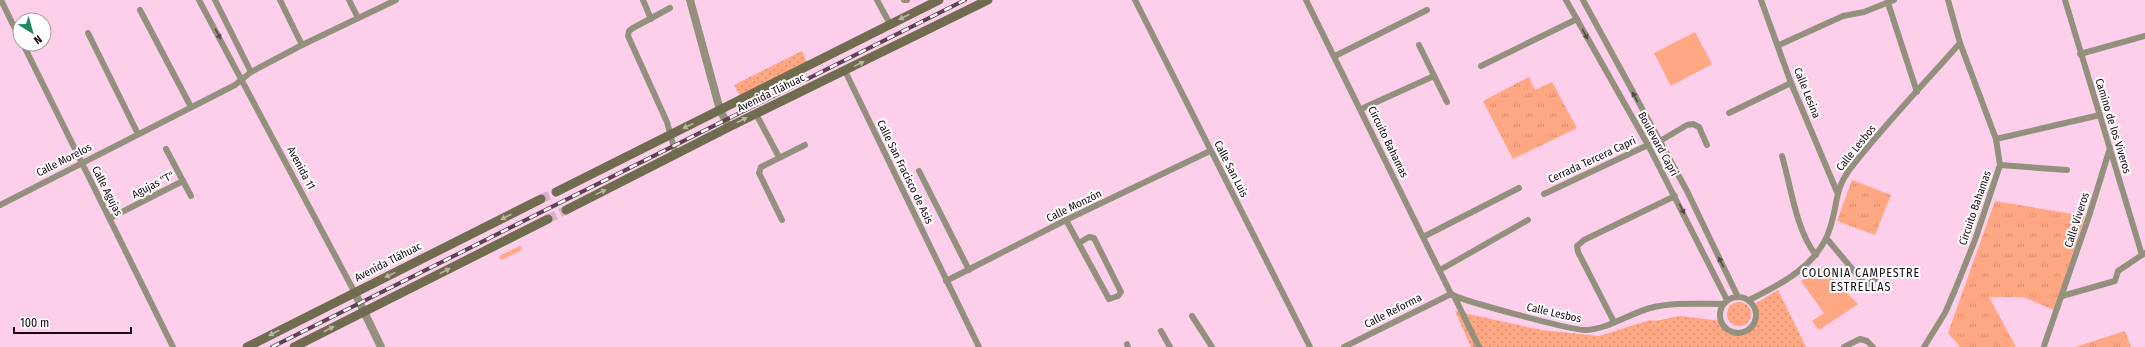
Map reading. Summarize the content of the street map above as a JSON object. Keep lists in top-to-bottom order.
{
  "streets": {
    "main road": ["Avenida Tláhuac"],
    "street": [
      "Calle Lesina",
      "Camino de los Viveros",
      "Circuito Bahamas",
      "Boulevard Capri",
      "Calle Lesbos",
      "Calle Morelos",
      "Cerrada Tercera Capri",
      "Avenida 11",
      "Calle San Luis",
      "Calle San Fracisco de Asis",
      "Agujas \"T\"",
      "Calle Agujas",
      "Calle Monzón",
      "Calle Viveros",
      "Calle Reforma"
    ]
  },
  "crossings": [
    ["Avenida Tláhuac", "Avenida 11"],
    ["Avenida Tláhuac", "Calle San Fracisco de Asis"],
    ["Calle Lesina", "Calle Lesbos"],
    ["Camino de los Viveros", "Calle Viveros"],
    ["Circuito Bahamas", "Calle Lesbos"],
    ["Circuito Bahamas", "Calle Reforma"],
    ["Boulevard Capri", "Calle Lesbos"],
    ["Boulevard Capri", "Cerrada Tercera Capri"],
    ["Calle Lesbos", "Calle Reforma"],
    ["Calle Morelos", "Avenida 11"],
    ["Calle Morelos", "Calle Agujas"],
    ["Calle San Luis", "Calle Monzón"],
    ["Calle San Fracisco de Asis", "Calle Monzón"],
    ["Agujas \"T\"", "Calle Agujas"]
  ],
  "districts": ["COLONIA CAMPESTRE ESTRELLAS"],
  "scale_bar": "100 m",
  "north": "bottom right"
}
